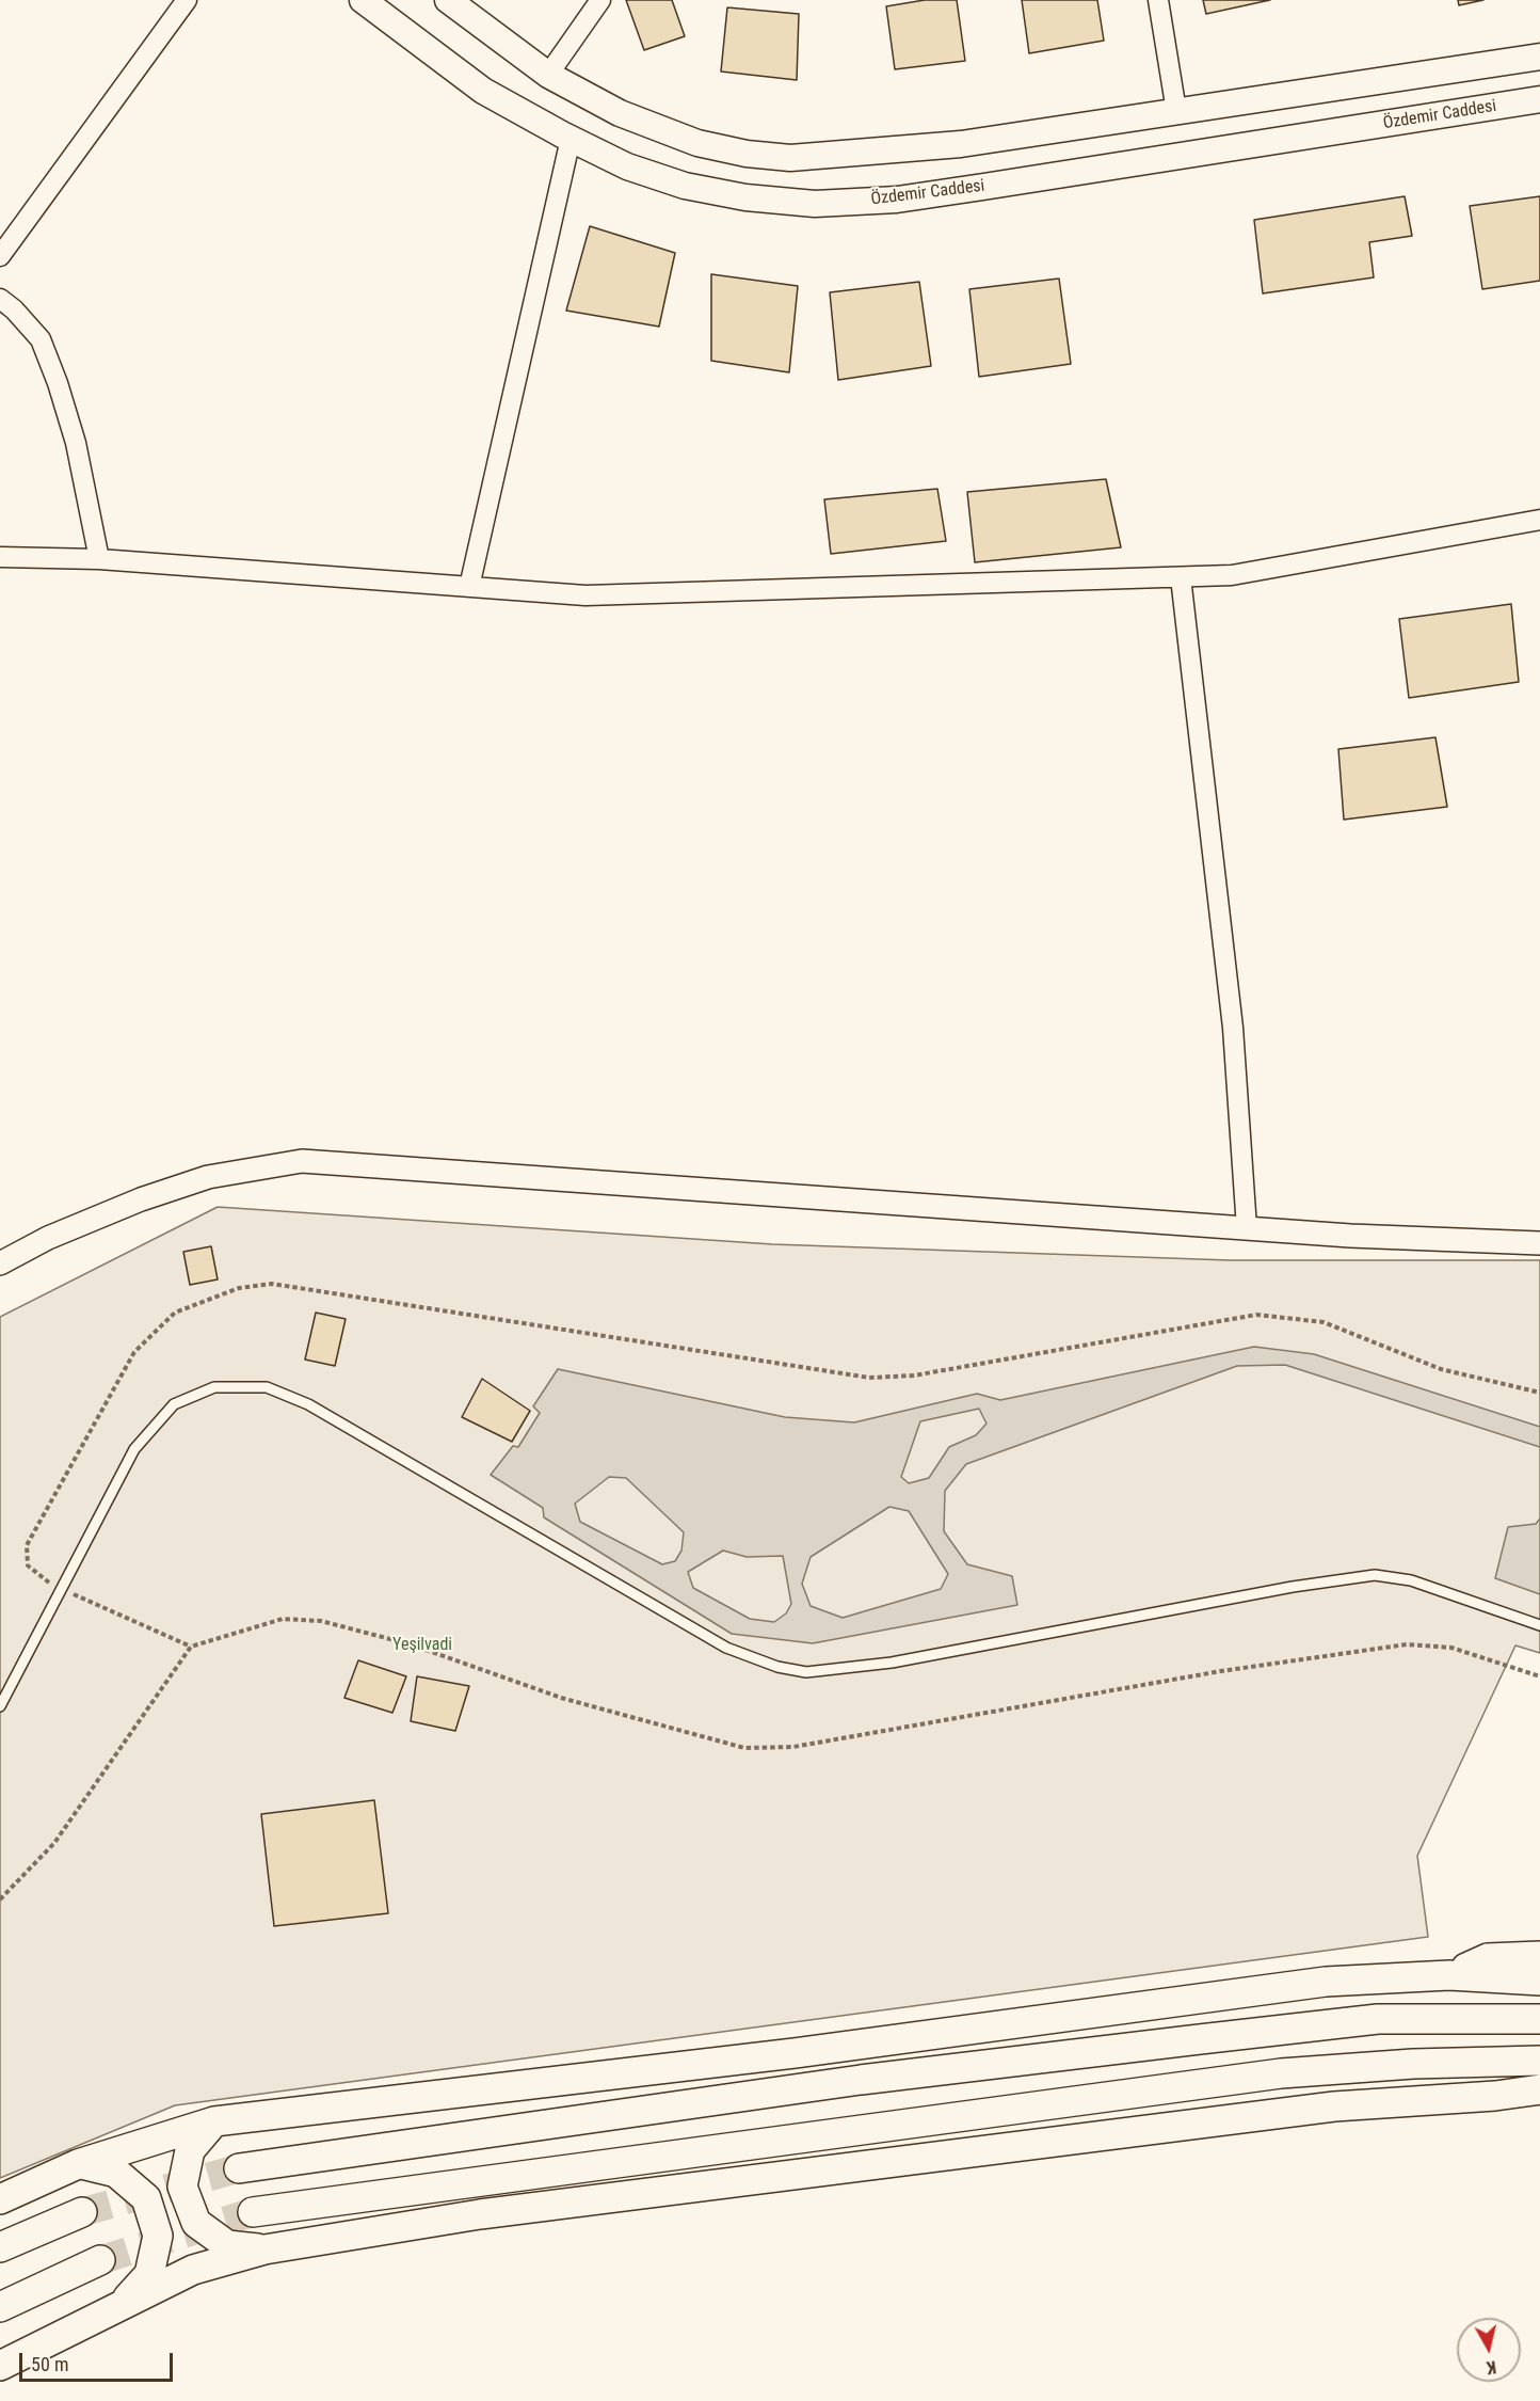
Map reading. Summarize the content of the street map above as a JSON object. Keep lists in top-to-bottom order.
{
  "streets": {
    "main road": ["Özdemir Caddesi"]
  },
  "parks": ["Yeşilvadi"],
  "scale_bar": "50 m",
  "north": "bottom"
}
